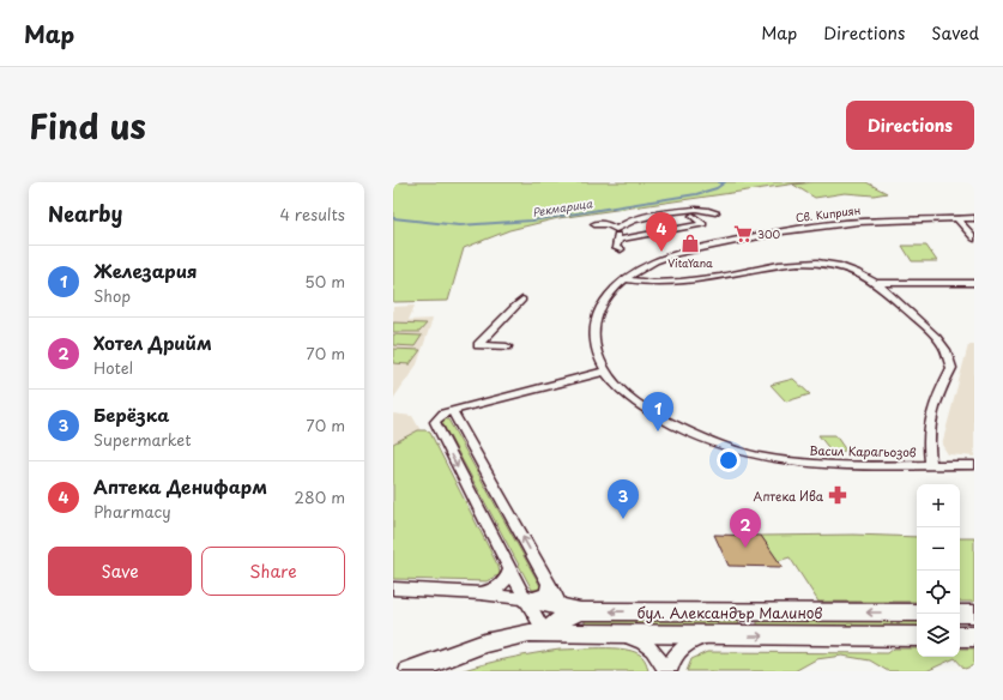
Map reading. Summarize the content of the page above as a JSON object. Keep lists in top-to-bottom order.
{
  "streets": {
    "street": ["Св. Киприян", "Васил Карагьозов", "бул. Александър Малинов"]
  },
  "crossings": [
    ["Св. Киприян", "Васил Карагьозов"]
  ],
  "water": ["Рекмарица"],
  "places": {
    "supermarket": ["300"],
    "shop": ["VitaYana"],
    "pharmacy": ["Аптека Ива"]
  },
  "page": {
    "header": "Map",
    "nav": ["Map", "Directions", "Saved"],
    "title": "Find us",
    "buttons": [
      "Directions",
      ["Save", "Share"]
    ],
    "heading": ["Nearby", "4 results"],
    "pins": [
      "4",
      "1",
      "3",
      "2"
    ],
    "list": [
      {
        "mark": "1",
        "name": "Железария",
        "note": "Shop",
        "value": "50 m"
      },
      {
        "mark": "2",
        "name": "Хотел Дрийм",
        "note": "Hotel",
        "value": "70 m"
      },
      {
        "mark": "3",
        "name": "Берёзка",
        "note": "Supermarket",
        "value": "70 m"
      },
      {
        "mark": "4",
        "name": "Аптека Денифарм",
        "note": "Pharmacy",
        "value": "280 m"
      }
    ],
    "map_buttons": ["+", "−"]
  }
}
